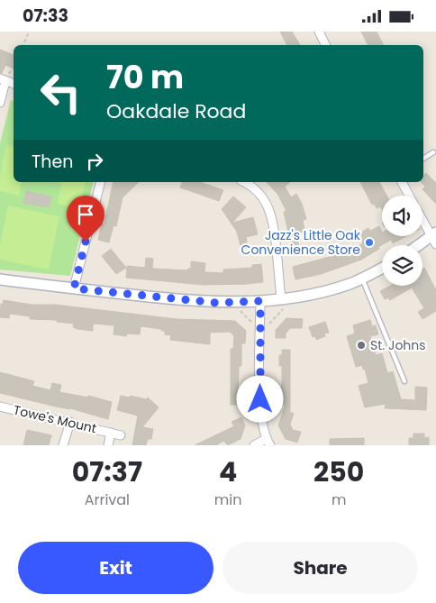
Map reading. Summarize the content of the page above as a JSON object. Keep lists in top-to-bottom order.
{
  "streets": {
    "street": ["Towe's Mount"]
  },
  "places": ["Jazz's Little Oak Convenience Store", "St. Johns"],
  "page": {
    "status": "07:33",
    "turn": ["70 m", "Oakdale Road"],
    "then": "Then",
    "eta": [
      "07:37",
      "Arrival",
      "4",
      "min",
      "250",
      "m"
    ],
    "buttons": ["Exit", "Share"]
  }
}
